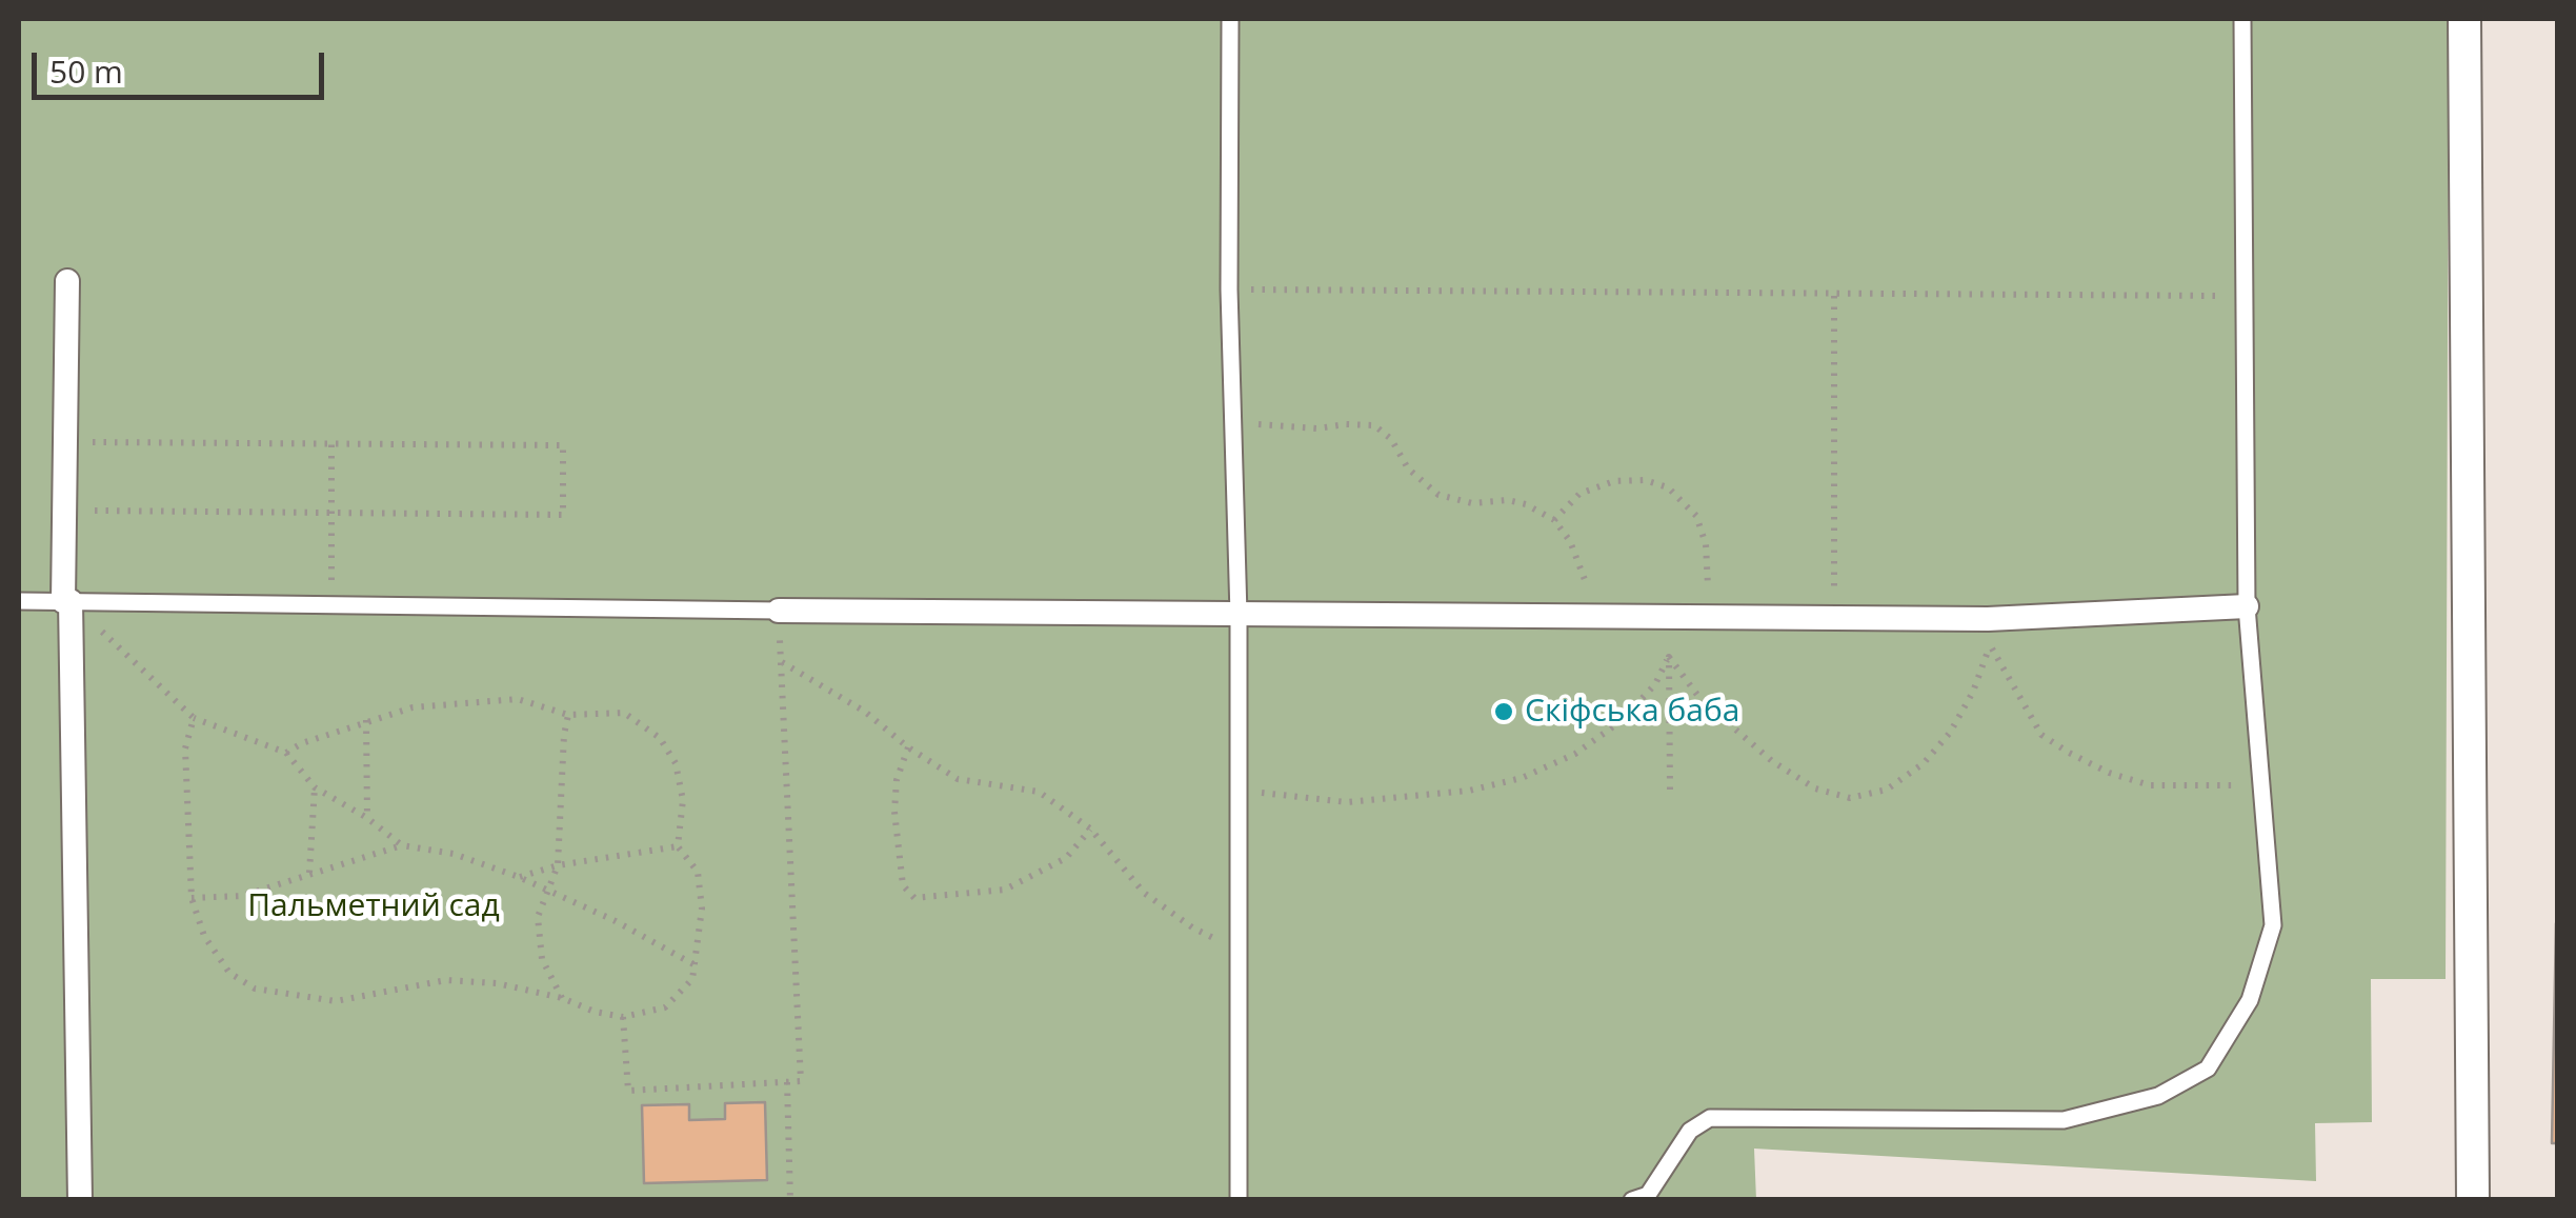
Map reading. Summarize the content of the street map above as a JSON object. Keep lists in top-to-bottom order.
{
  "parks": ["Пальметний сад"],
  "places": ["Скіфська баба"],
  "scale_bar": "50 m"
}
